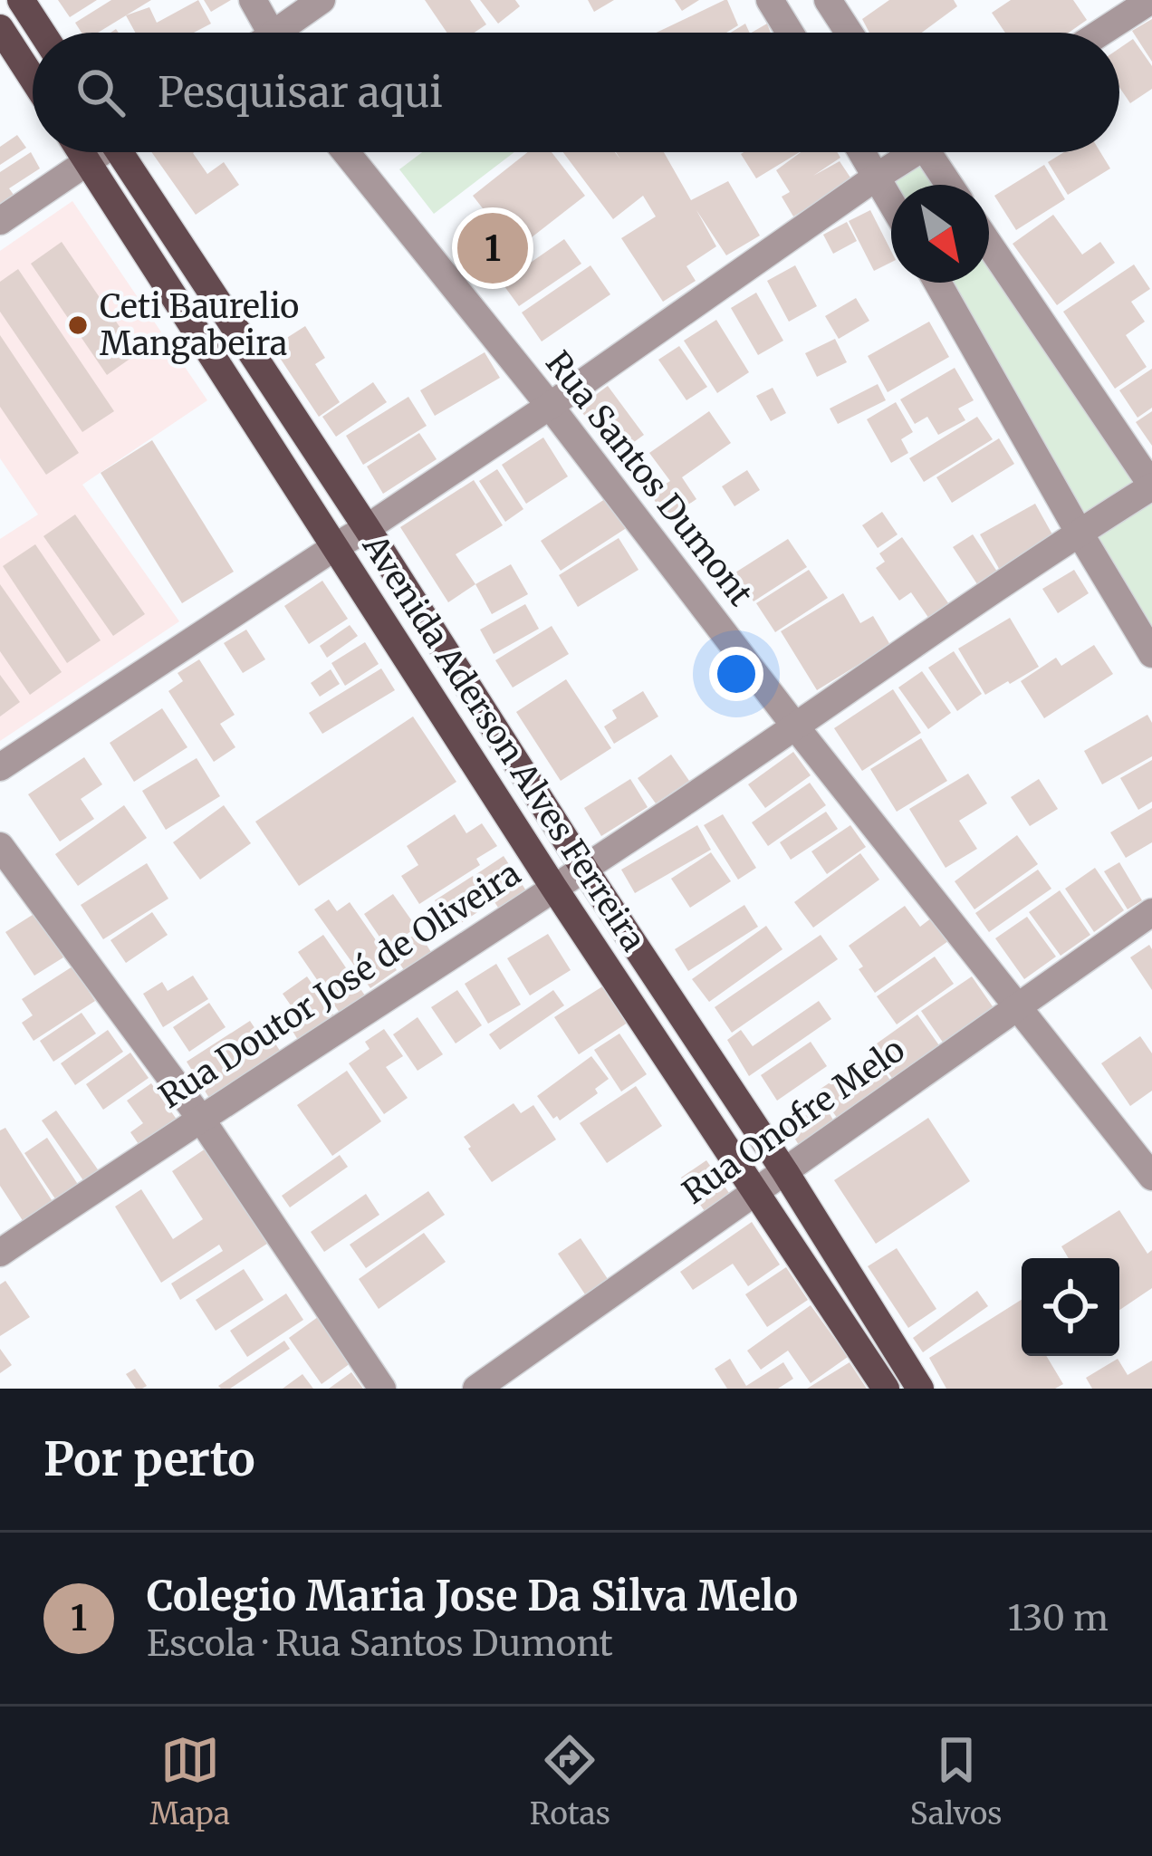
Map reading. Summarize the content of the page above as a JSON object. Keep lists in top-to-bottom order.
{
  "streets": {
    "main road": ["Avenida Aderson Alves Ferreira"],
    "street": ["Rua Santos Dumont", "Rua Doutor José de Oliveira", "Rua Onofre Melo"]
  },
  "crossings": [
    ["Rua Santos Dumont", "Rua Doutor José de Oliveira"],
    ["Rua Santos Dumont", "Rua Onofre Melo"],
    ["Avenida Aderson Alves Ferreira", "Rua Doutor José de Oliveira"],
    ["Avenida Aderson Alves Ferreira", "Rua Onofre Melo"]
  ],
  "places": ["Ceti Baurelio Mangabeira"],
  "north": "bottom right",
  "page": {
    "search": "Pesquisar aqui",
    "pins": "1",
    "heading": "Por perto",
    "list": [
      {
        "mark": "1",
        "name": "Colegio Maria Jose Da Silva Melo",
        "note": "Escola · Rua Santos Dumont",
        "value": "130 m"
      }
    ],
    "nav": ["Mapa", "Rotas", "Salvos"]
  }
}
